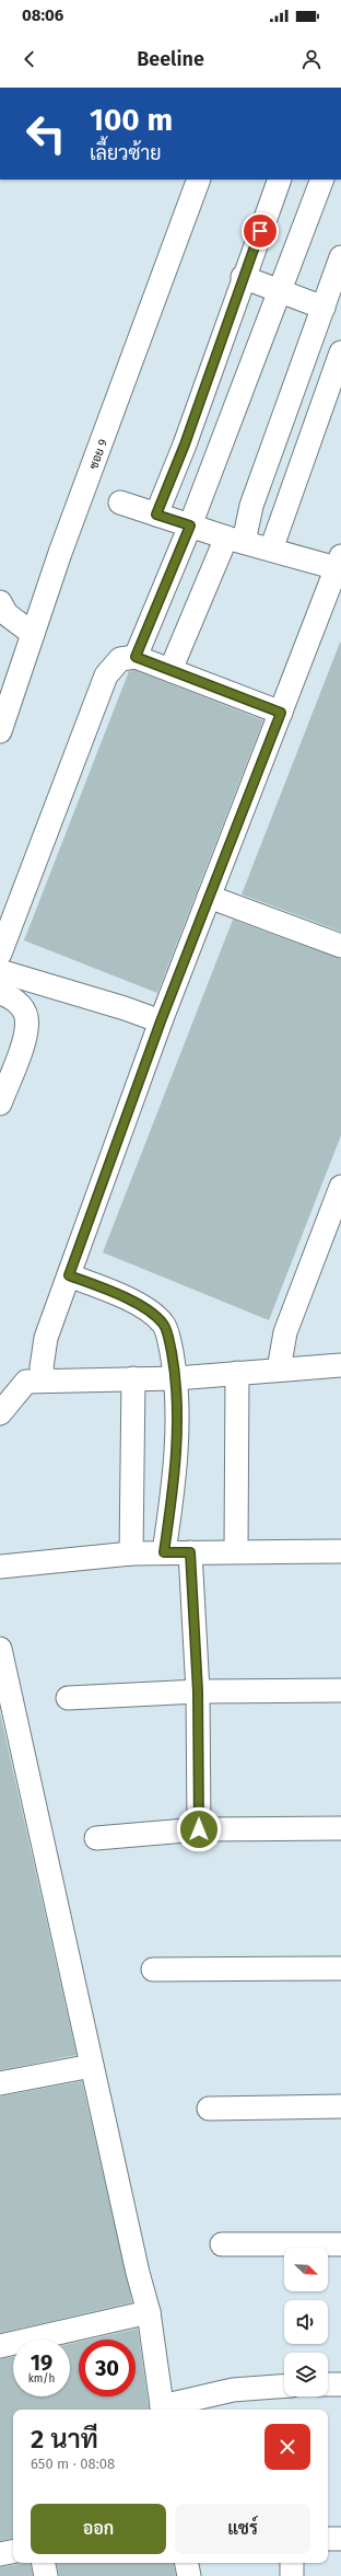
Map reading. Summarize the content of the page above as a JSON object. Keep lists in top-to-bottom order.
{
  "streets": {
    "street": ["ซอย 9"]
  },
  "north": "bottom right",
  "page": {
    "status": "08:06",
    "header": "Beeline",
    "turn": ["100 m", "เลี้ยวซ้าย"],
    "speed": "19 km/h",
    "limit": "30",
    "heading": ["2 นาที", "650 m · 08:08"],
    "buttons": ["ออก", "แชร์"]
  }
}
